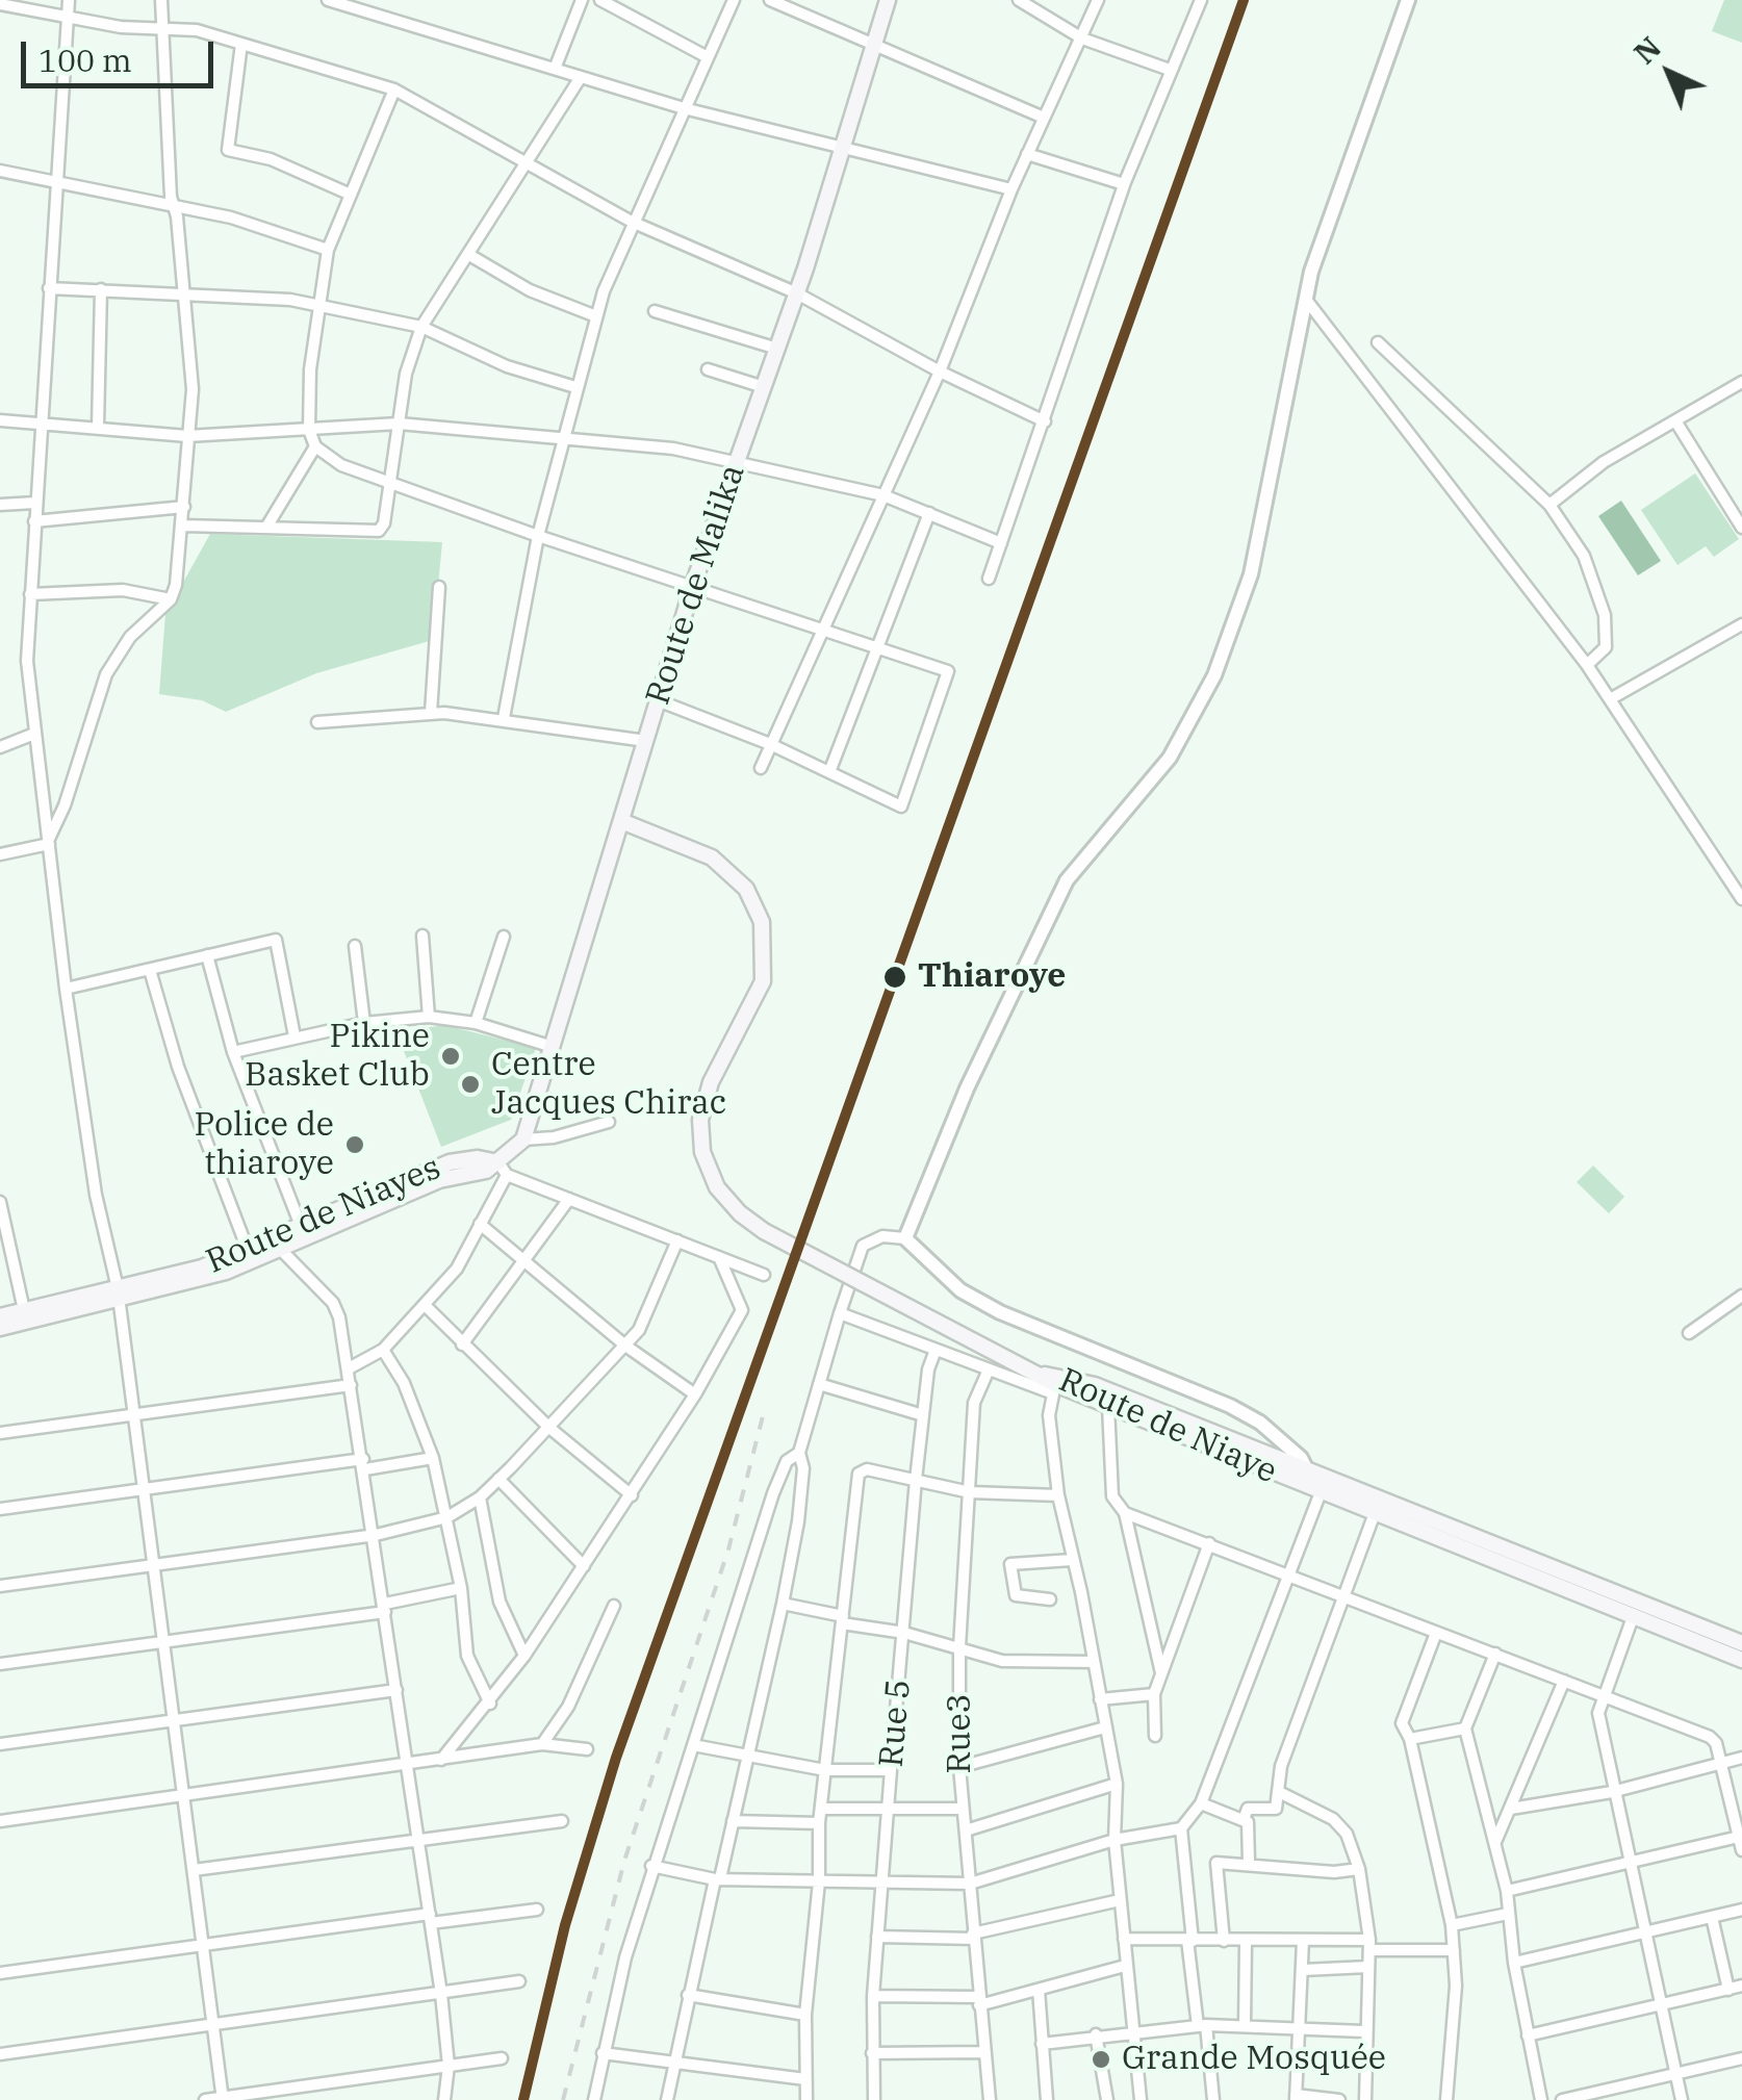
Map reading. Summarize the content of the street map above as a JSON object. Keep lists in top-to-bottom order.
{
  "streets": {
    "main road": ["Route de Malika", "Route de Niayes", "Route de Niaye"],
    "street": ["Rue 5", "Rue3"]
  },
  "crossings": [
    ["Route de Malika", "Route de Niayes"]
  ],
  "places": [
    "Thiaroye",
    "Pikine Basket Club",
    "Centre Jacques Chirac",
    "Police de thiaroye",
    "Grande Mosquée"
  ],
  "scale_bar": "100 m",
  "north": "top left"
}
